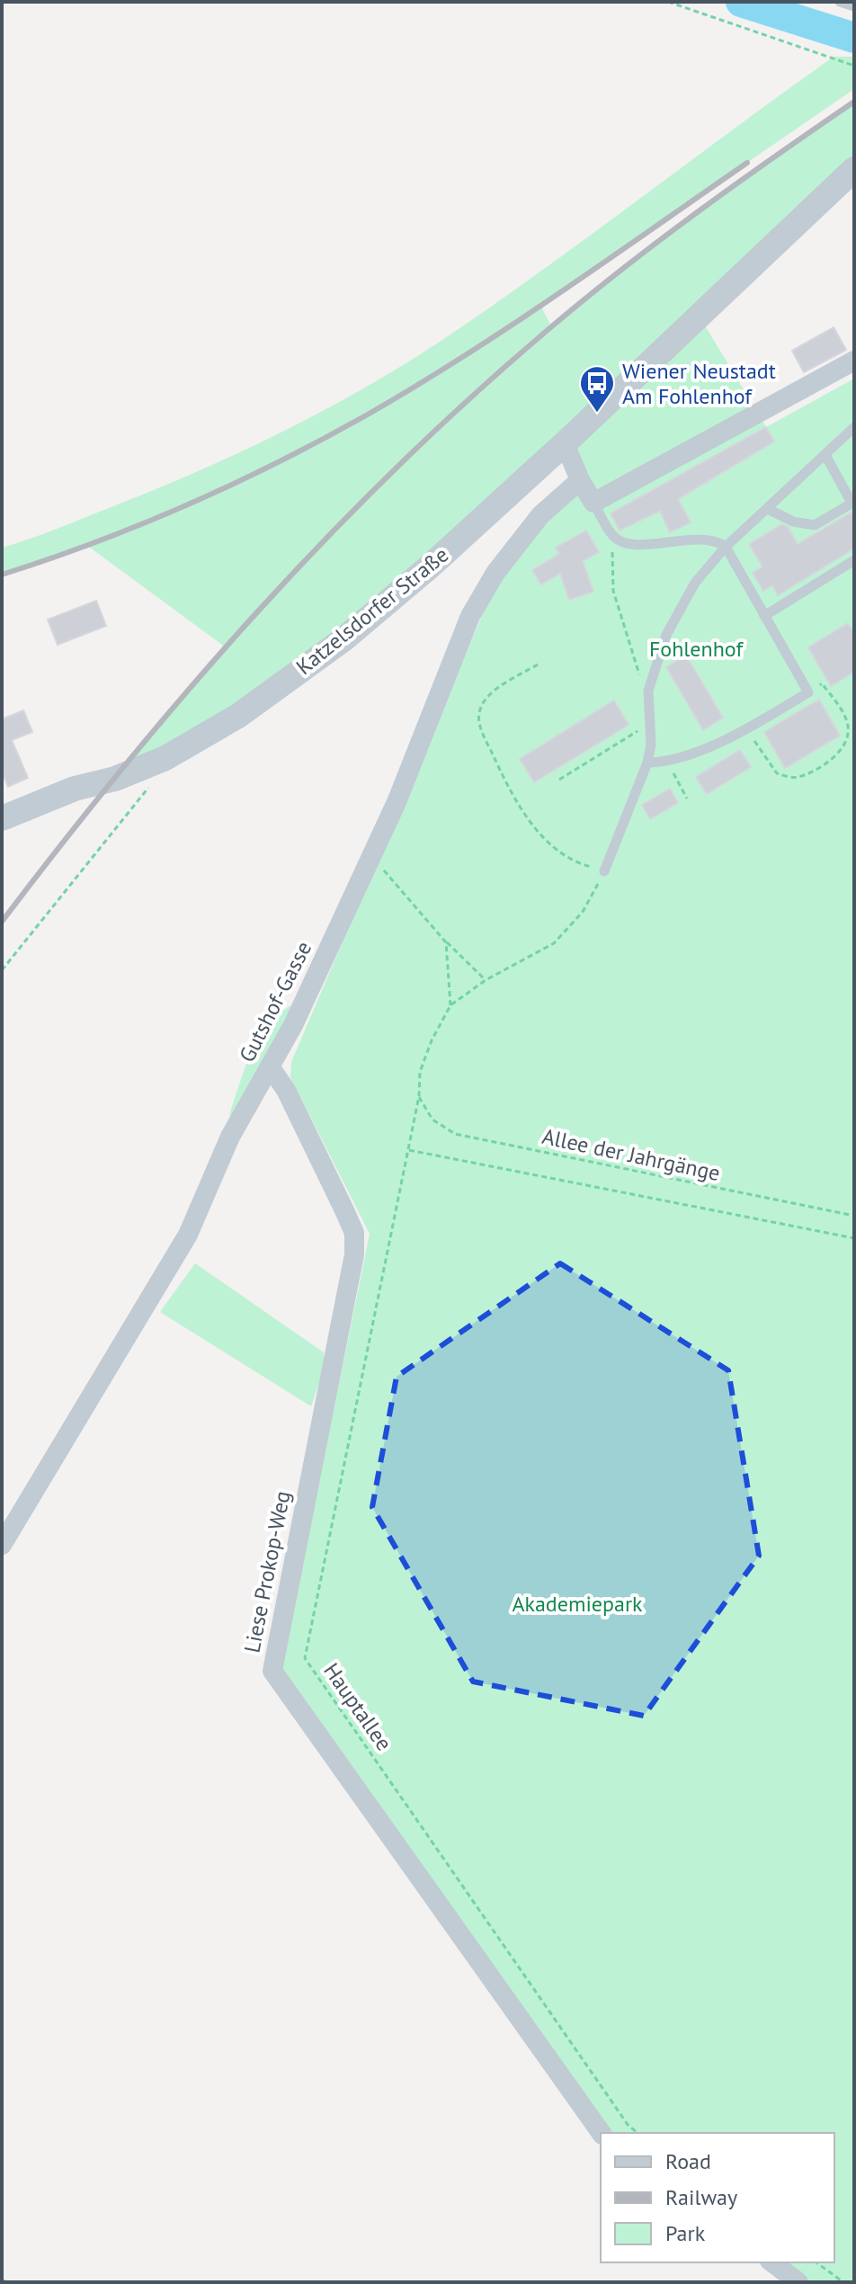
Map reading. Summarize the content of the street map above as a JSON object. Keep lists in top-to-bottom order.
{
  "streets": {
    "street": ["Katzelsdorfer Straße", "Gutshof-Gasse", "Liese Prokop-Weg"],
    "path": ["Allee der Jahrgänge", "Hauptallee"]
  },
  "crossings": [
    ["Gutshof-Gasse", "Liese Prokop-Weg"],
    ["Allee der Jahrgänge", "Hauptallee"]
  ],
  "parks": ["Fohlenhof", "Akademiepark"],
  "places": {
    "bus stop": ["Wiener Neustadt Am Fohlenhof"]
  },
  "legend": ["Road", "Railway", "Park"]
}
